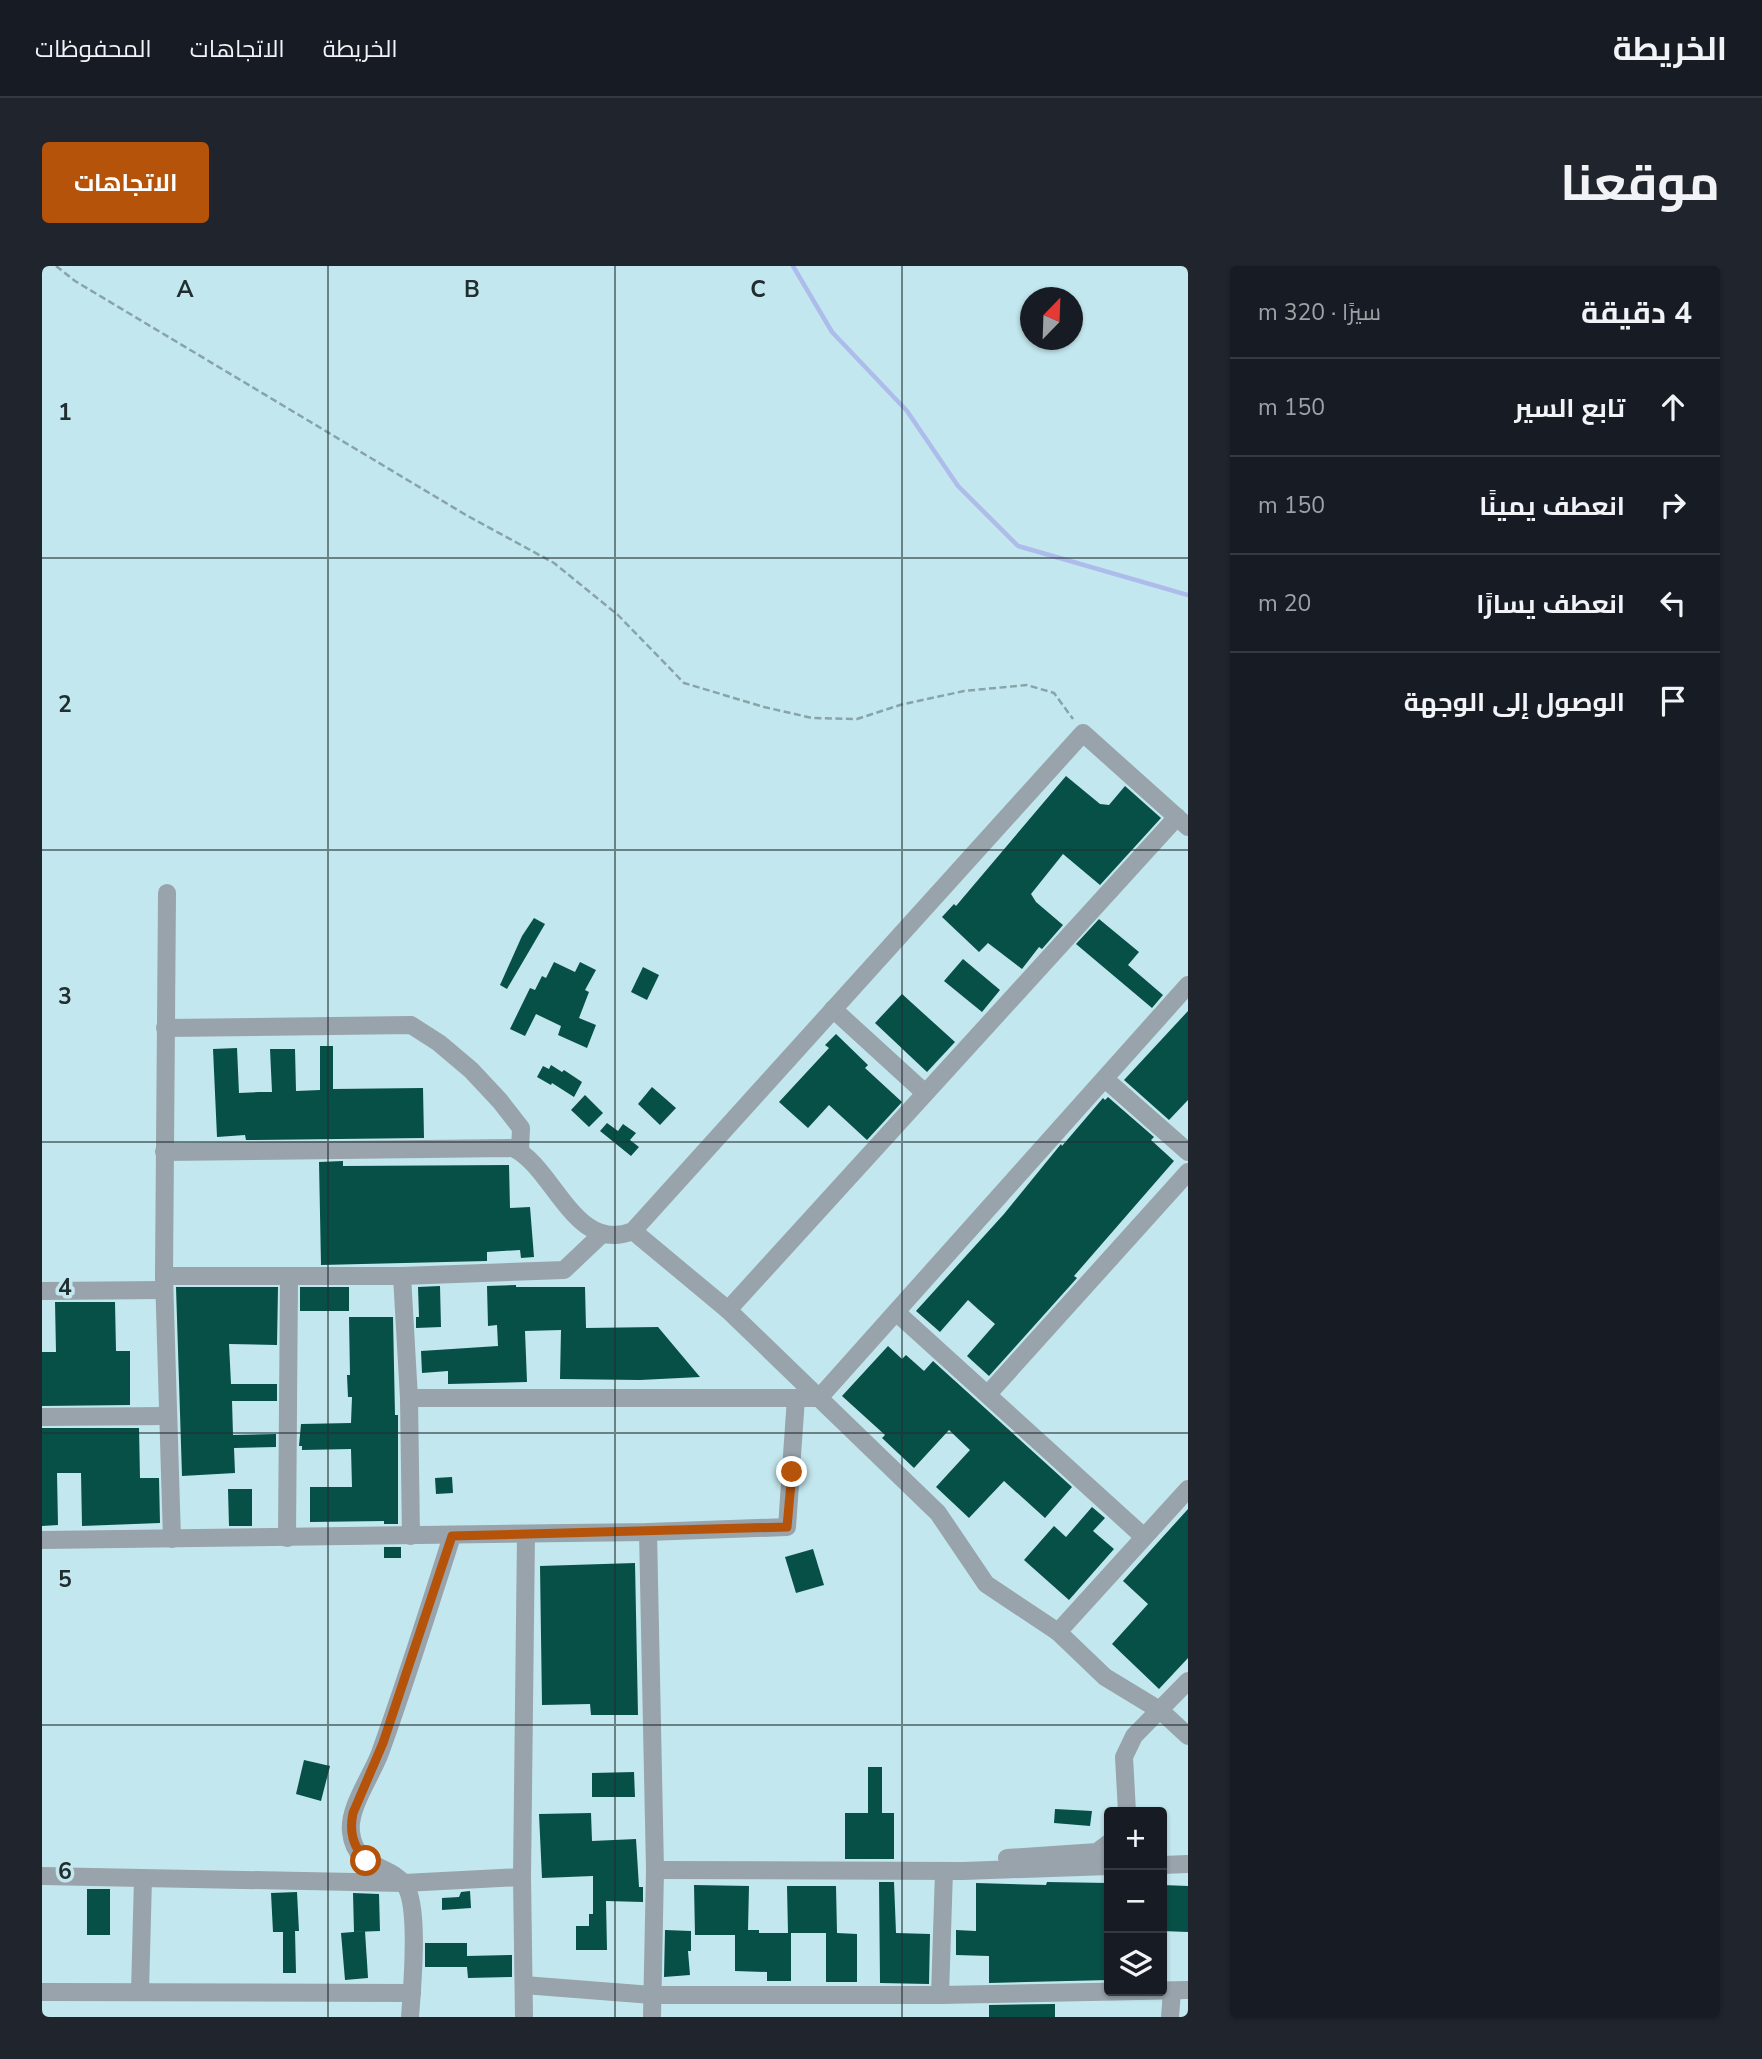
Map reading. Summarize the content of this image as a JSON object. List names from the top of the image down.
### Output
{
  "north": "top right",
  "page": {
    "header": "الخريطة",
    "nav": ["الخريطة", "الاتجاهات", "المحفوظات"],
    "title": "موقعنا",
    "buttons": "الاتجاهات",
    "heading": ["4 دقيقة", "سيرًا · 320 m"],
    "list": [
      ["تابع السير", "150 m"],
      ["انعطف يمينًا", "150 m"],
      ["انعطف يسارًا", "20 m"],
      "الوصول إلى الوجهة"
    ],
    "map_buttons": ["+", "−"]
  },
  "grid": {
    "columns": ["A", "B", "C"],
    "rows": [
      "1",
      "2",
      "3",
      "4",
      "5",
      "6"
    ]
  }
}
